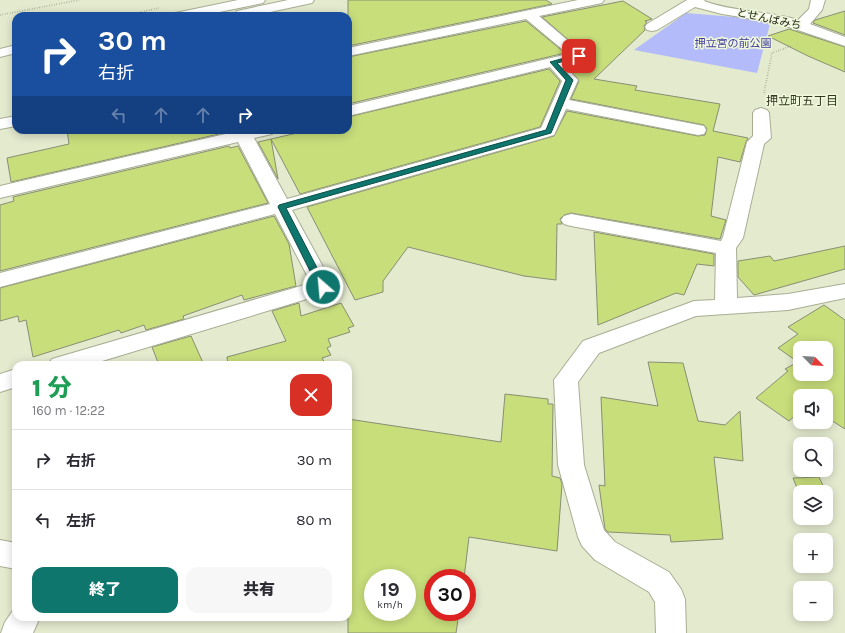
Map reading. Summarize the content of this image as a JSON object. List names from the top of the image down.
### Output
{
  "streets": {
    "street": ["とせんばみち"]
  },
  "districts": ["押立町五丁目"],
  "parks": ["押立宮の前公園"],
  "north": "bottom right",
  "page": {
    "turn": ["30 m", "右折"],
    "map_buttons": ["+", "−"],
    "heading": ["1 分", "160 m · 12:22"],
    "list": [
      {
        "name": "右折",
        "value": "30 m"
      },
      {
        "name": "左折",
        "value": "80 m"
      }
    ],
    "buttons": ["終了", "共有"],
    "speed": "19 km/h",
    "limit": "30"
  }
}
